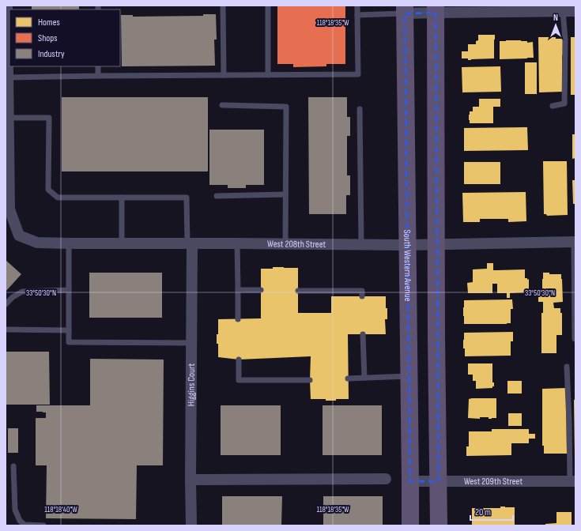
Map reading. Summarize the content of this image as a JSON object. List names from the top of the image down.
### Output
{
  "streets": {
    "main road": ["South Western Avenue"],
    "street": ["West 208th Street", "Higgins Court", "West 209th Street"]
  },
  "crossings": [
    ["West 208th Street", "South Western Avenue"],
    ["West 208th Street", "Higgins Court"],
    ["South Western Avenue", "West 209th Street"]
  ],
  "legend": ["Homes", "Shops", "Industry"],
  "scale_bar": "20 m",
  "north": "top",
  "coordinates": ["118°18'35\"W", "33°50'30\"N", "118°18'40\"W"]
}
